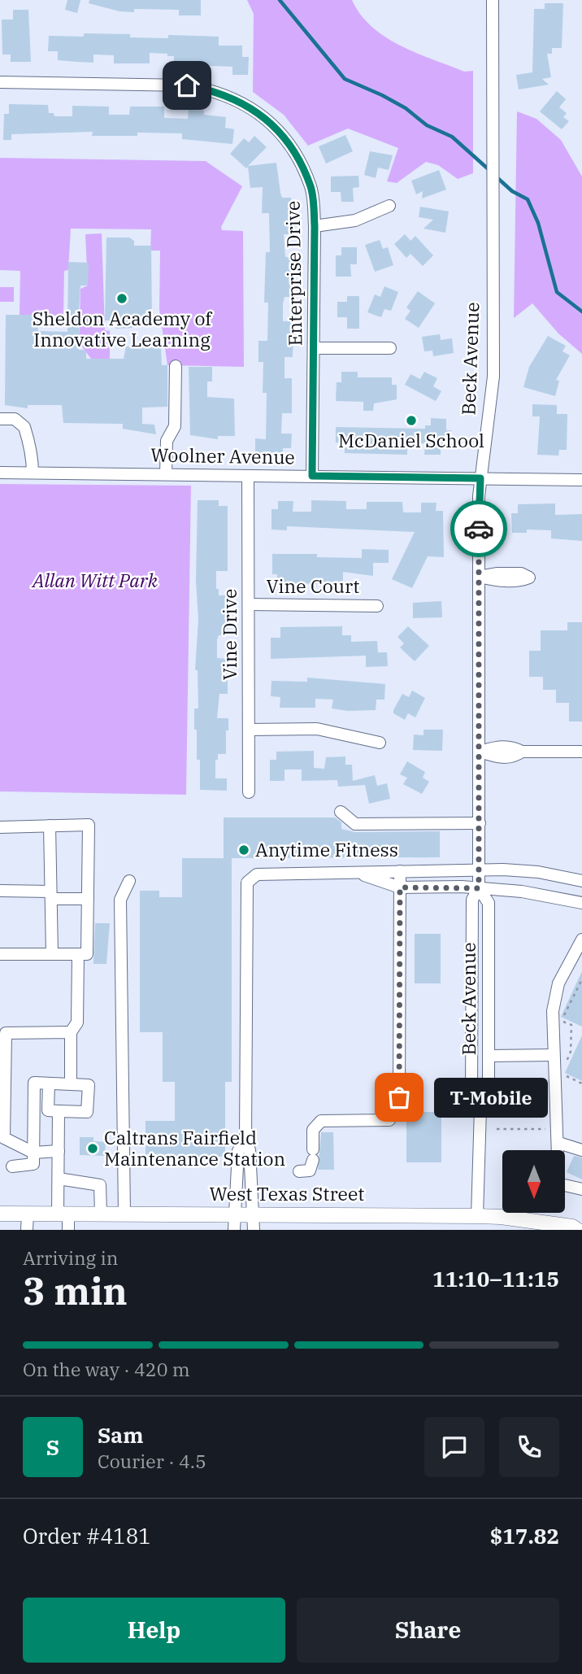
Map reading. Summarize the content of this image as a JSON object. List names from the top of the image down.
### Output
{
  "streets": {
    "main road": ["West Texas Street"],
    "street": [
      "Enterprise Drive",
      "Beck Avenue",
      "Woolner Avenue",
      "Vine Court",
      "Vine Drive"
    ]
  },
  "crossings": [
    ["Enterprise Drive", "Woolner Avenue"],
    ["Beck Avenue", "Woolner Avenue"],
    ["Beck Avenue", "West Texas Street"],
    ["Woolner Avenue", "Vine Drive"],
    ["Vine Court", "Vine Drive"]
  ],
  "parks": ["Allan Witt Park"],
  "places": [
    "Sheldon Academy of Innovative Learning",
    "McDaniel School",
    "Anytime Fitness",
    "T-Mobile",
    "Caltrans Fairfield Maintenance Station"
  ],
  "north": "bottom",
  "page": {
    "bubble": "T-Mobile",
    "heading": ["3 min", "Arriving in", "11:10–11:15"],
    "panel": [
      "Sam",
      "Courier · 4.5",
      "Order #4181",
      "$17.82"
    ],
    "bar": "On the way · 420 m",
    "round": "S",
    "buttons": ["Help", "Share"]
  }
}
